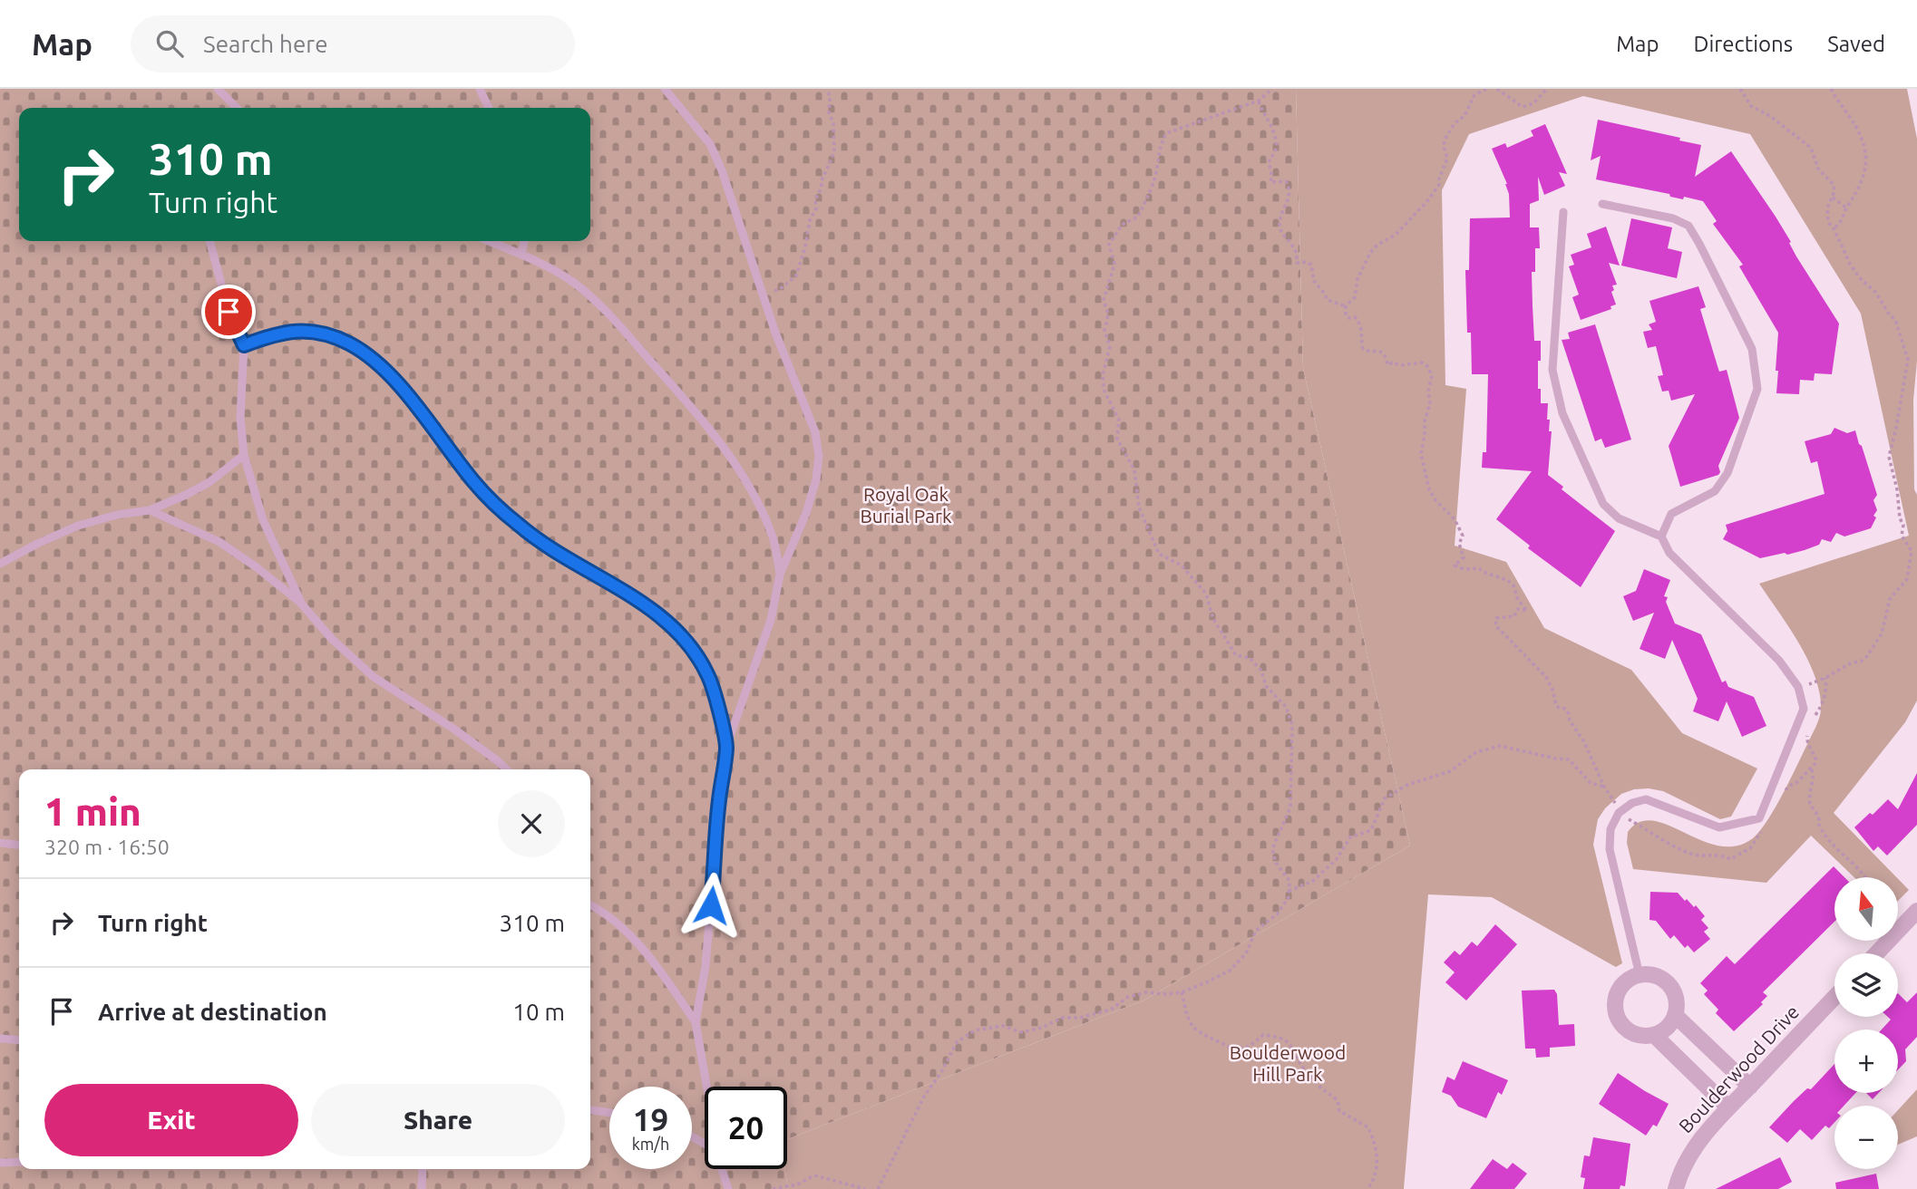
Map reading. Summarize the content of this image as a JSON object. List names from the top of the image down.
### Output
{
  "streets": {
    "street": ["Boulderwood Drive"]
  },
  "parks": ["Royal Oak Burial Park", "Boulderwood Hill Park"],
  "north": "top",
  "page": {
    "header": "Map",
    "search": "Search here",
    "nav": ["Map", "Directions", "Saved"],
    "turn": ["310 m", "Turn right"],
    "heading": ["1 min", "320 m · 16:50"],
    "map_buttons": ["+", "−"],
    "list": [
      {
        "name": "Turn right",
        "value": "310 m"
      },
      {
        "name": "Arrive at destination",
        "value": "10 m"
      }
    ],
    "buttons": ["Exit", "Share"],
    "speed": "19 km/h",
    "limit": "20"
  }
}
